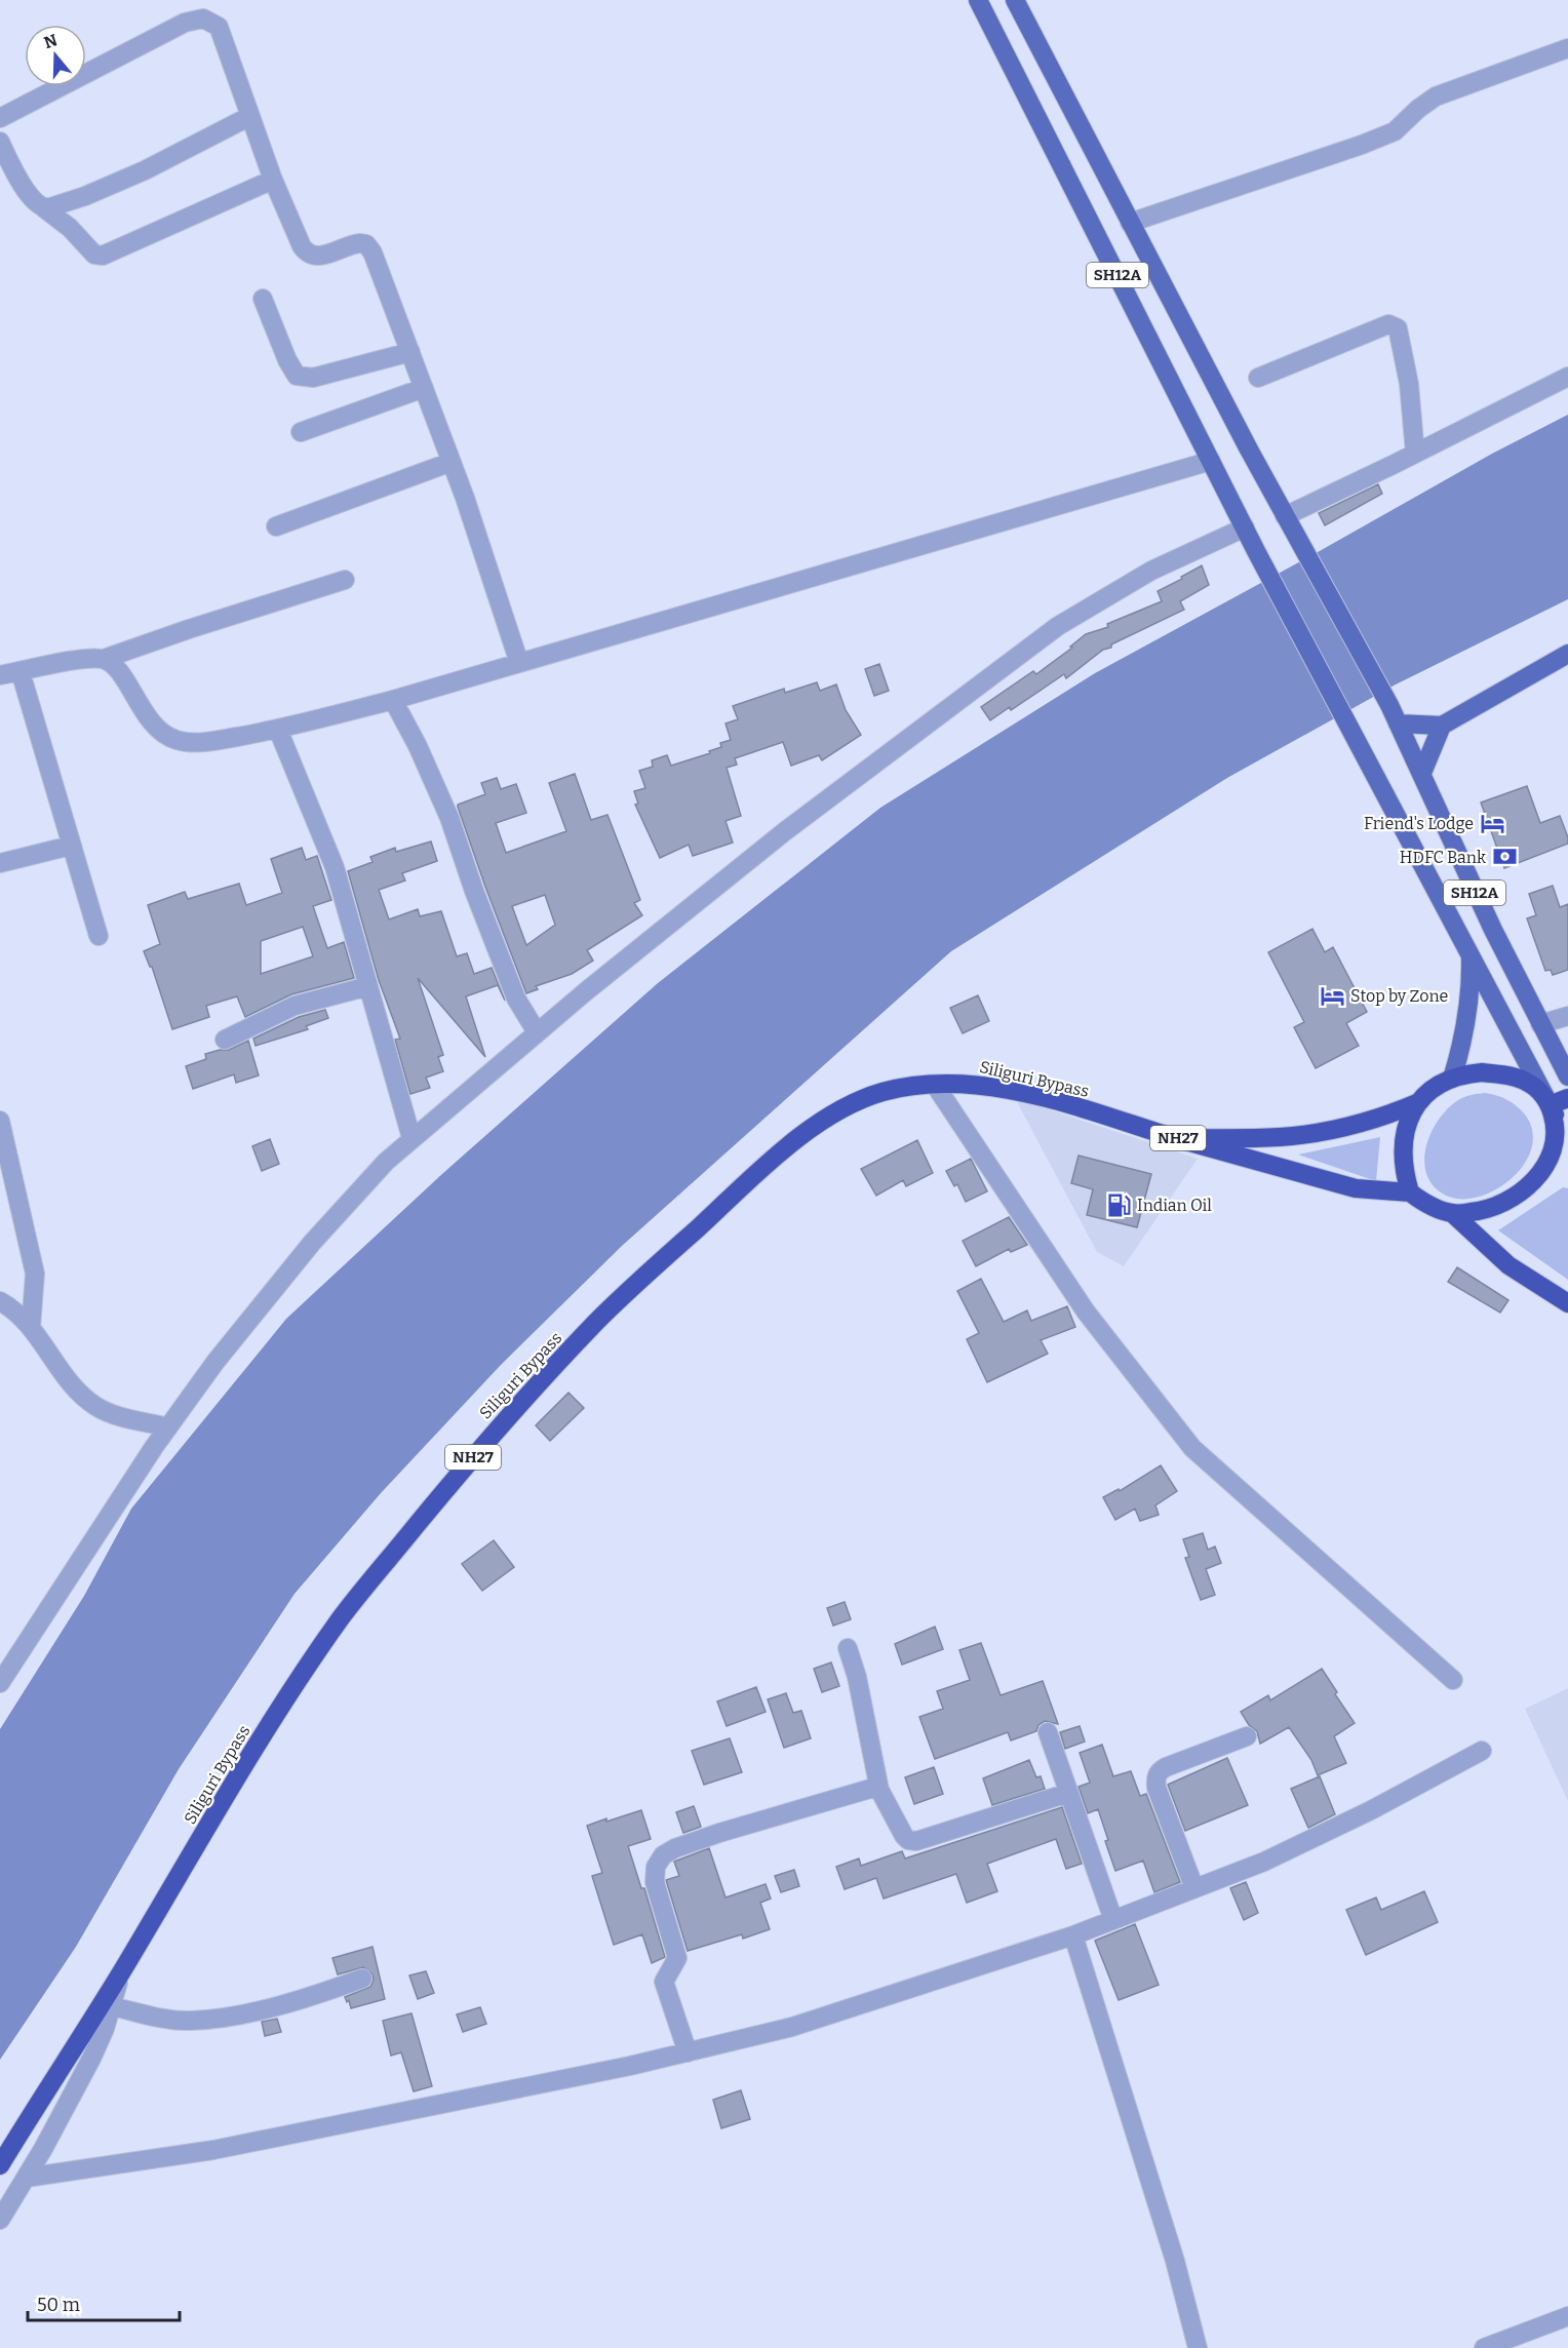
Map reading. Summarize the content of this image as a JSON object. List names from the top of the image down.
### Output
{
  "streets": {
    "highway": ["Siliguri Bypass", "NH27"],
    "main road": ["SH12A"]
  },
  "crossings": [
    ["SH12A", "NH27"],
    ["Siliguri Bypass", "NH27"]
  ],
  "places": {
    "hotel": ["Friend's Lodge", "Stop by Zone"],
    "bank": ["HDFC Bank"],
    "fuel station": ["Indian Oil"]
  },
  "scale_bar": "50 m",
  "north": "top"
}
